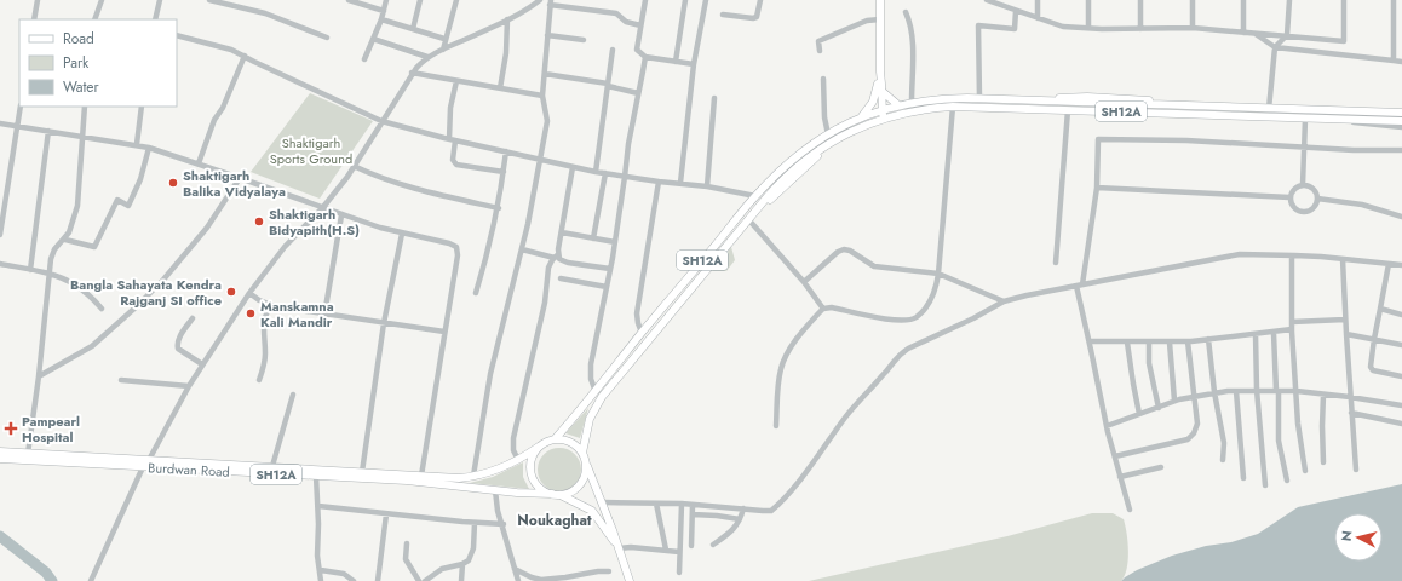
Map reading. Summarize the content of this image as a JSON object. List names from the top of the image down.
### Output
{
  "streets": {
    "main road": ["SH12A", "Burdwan Road"]
  },
  "crossings": [
    ["SH12A", "Burdwan Road"]
  ],
  "districts": ["Noukaghat"],
  "parks": ["Shaktigarh Sports Ground"],
  "places": {
    "other": [
      "Shaktigarh Balika Vidyalaya",
      "Shaktigarh Bidyapith(H.S)",
      "Bangla Sahayata Kendra Rajganj SI office",
      "Manskamna Kali Mandir"
    ],
    "health": ["Pampearl Hospital"]
  },
  "legend": ["Road", "Park", "Water"],
  "north": "left"
}
